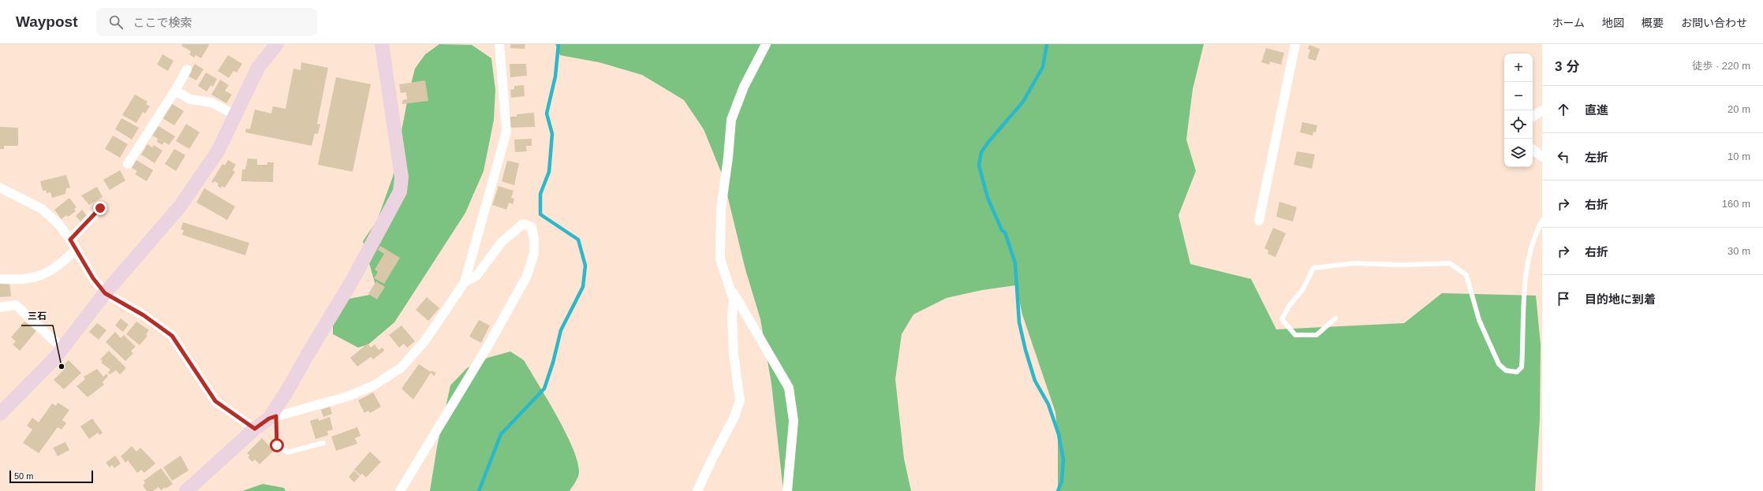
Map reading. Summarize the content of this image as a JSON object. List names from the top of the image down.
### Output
{
  "places": ["三石"],
  "scale_bar": "50 m",
  "page": {
    "header": "Waypost",
    "search": "ここで検索",
    "nav": [
      "ホーム",
      "地図",
      "概要",
      "お問い合わせ"
    ],
    "heading": ["3 分", "徒歩 · 220 m"],
    "map_buttons": ["+", "−"],
    "list": [
      ["直進", "20 m"],
      ["左折", "10 m"],
      ["右折", "160 m"],
      ["右折", "30 m"],
      "目的地に到着"
    ],
    "scale": "50 m"
  }
}
